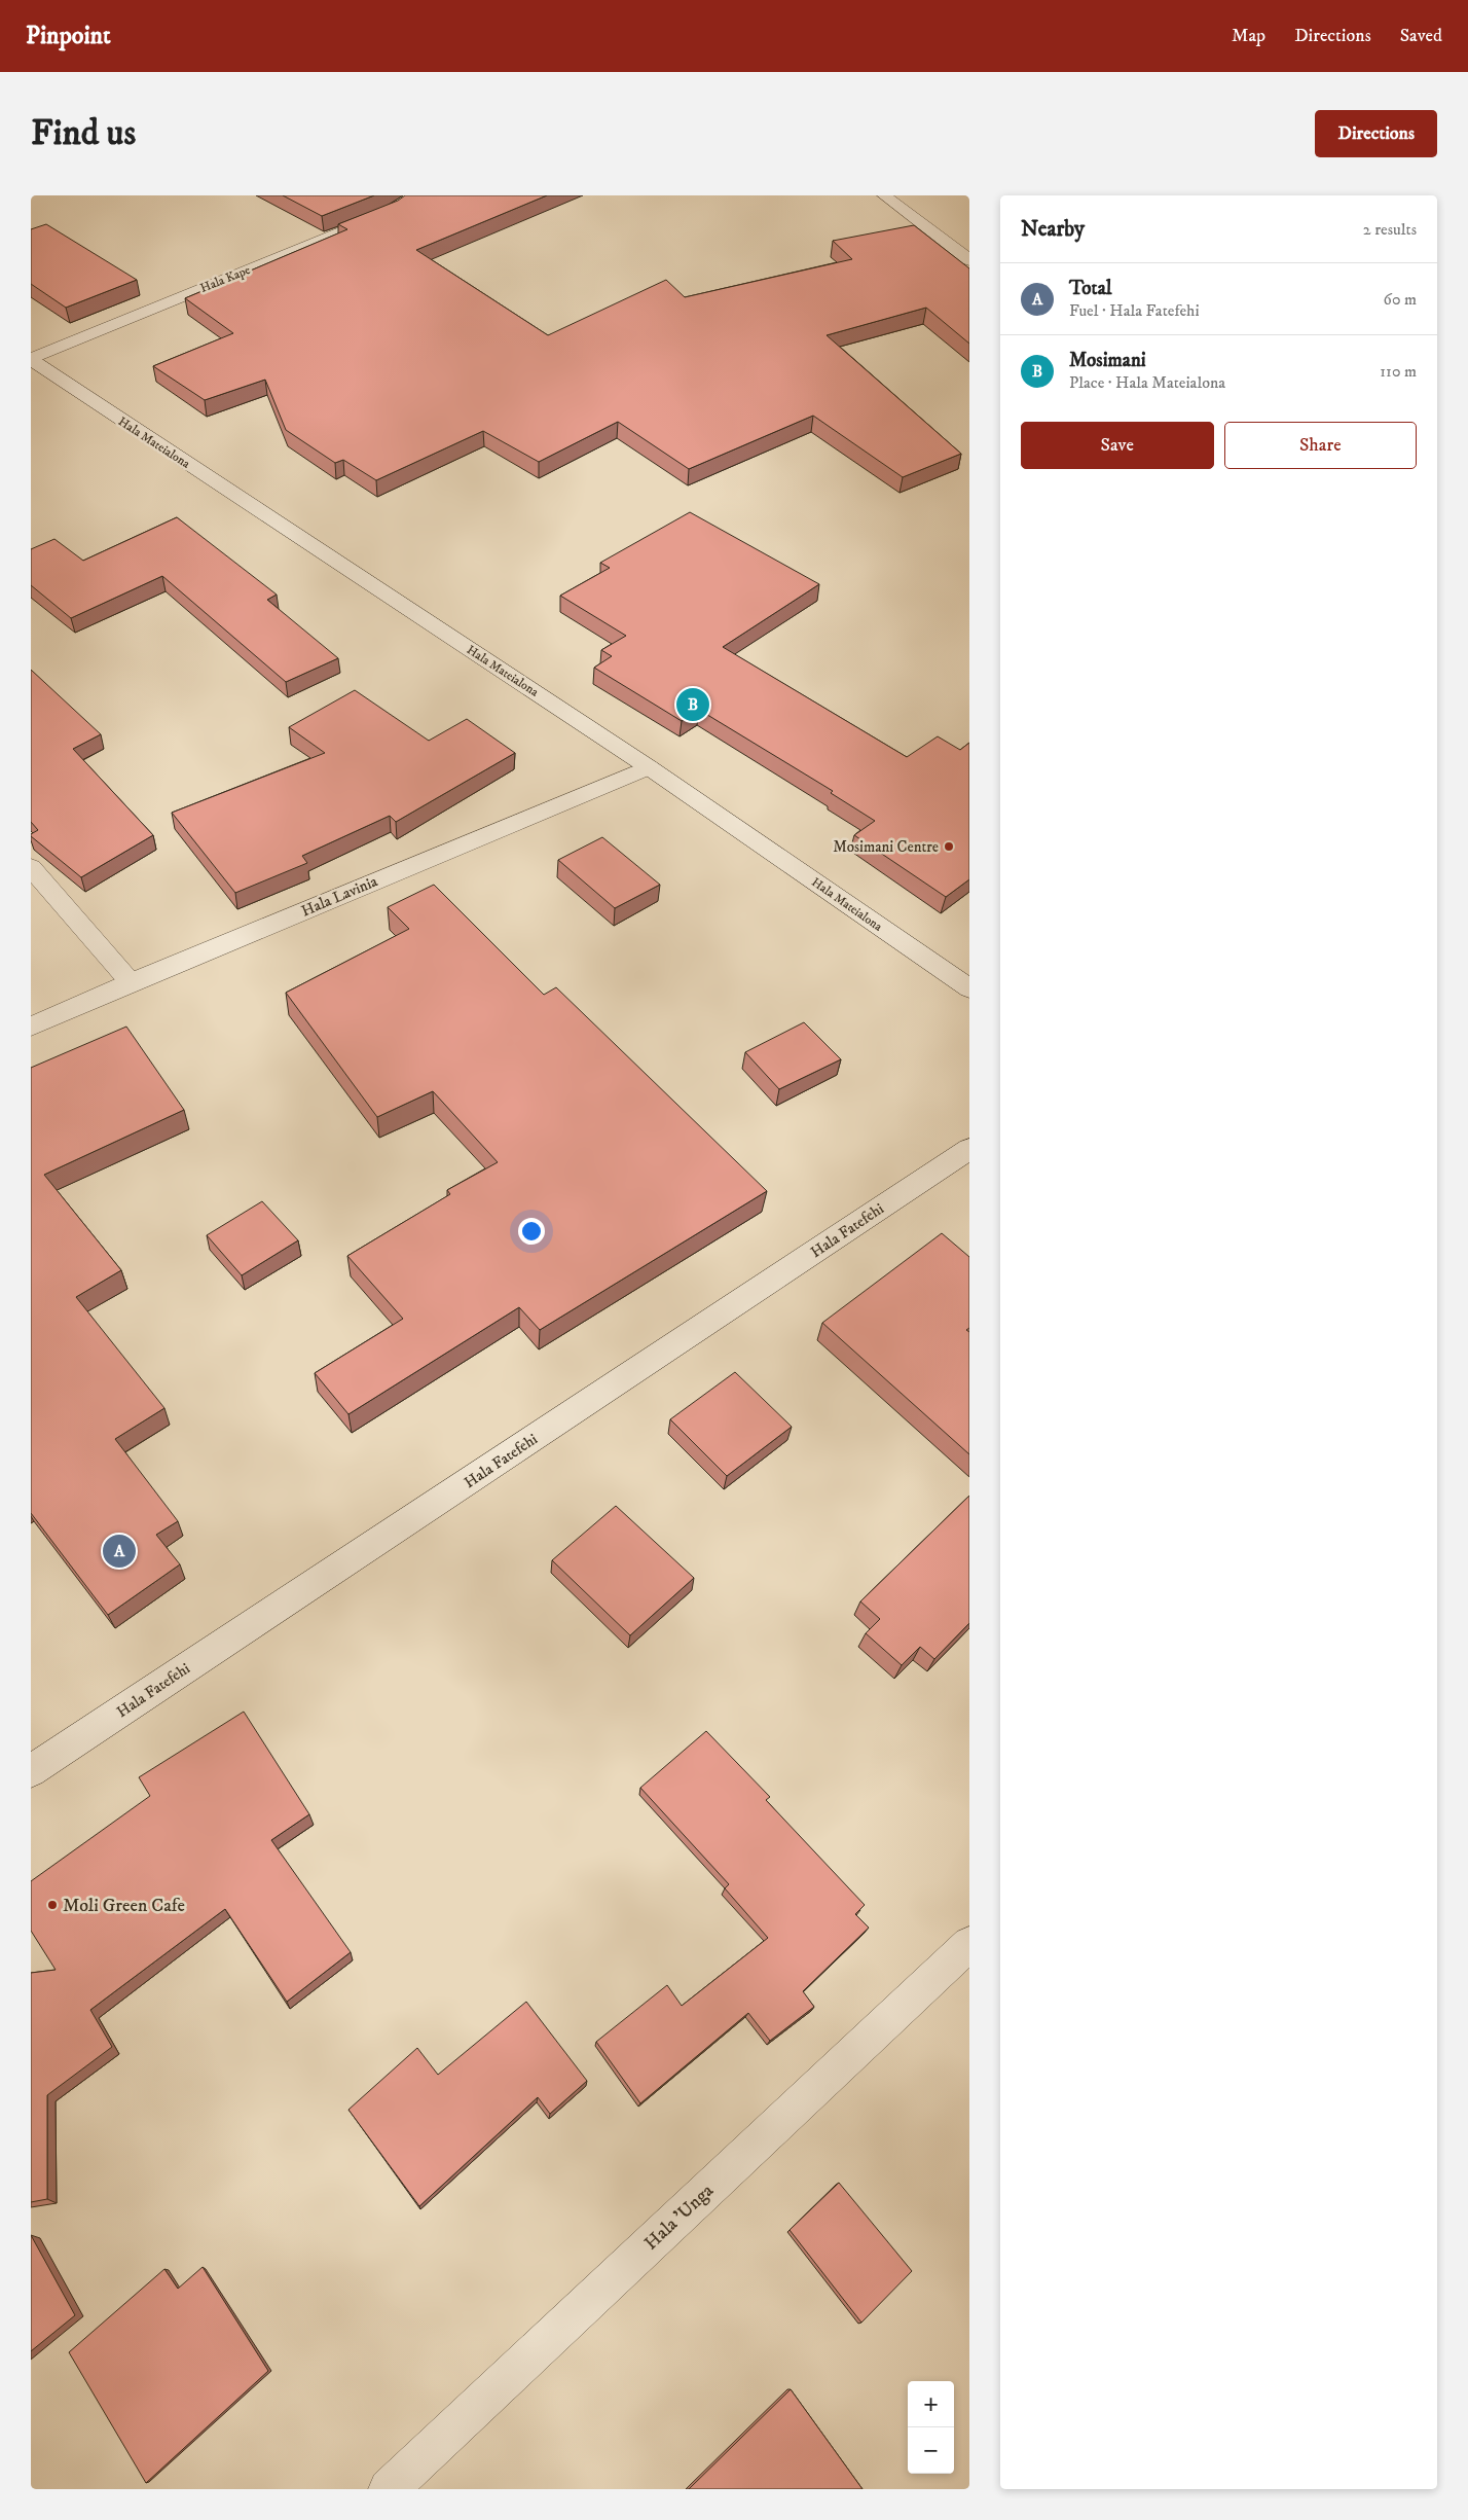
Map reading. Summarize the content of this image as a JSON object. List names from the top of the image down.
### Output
{
  "streets": {
    "main road": [
      "Hala Kape",
      "Hala Mateialona",
      "Hala Lavinia",
      "Hala Fatefehi",
      "Hala 'Unga"
    ]
  },
  "crossings": [
    ["Hala Kape", "Hala Mateialona"],
    ["Hala Mateialona", "Hala Lavinia"]
  ],
  "places": ["Mosimani Centre", "Moli Green Cafe"],
  "page": {
    "header": "Pinpoint",
    "nav": ["Map", "Directions", "Saved"],
    "buttons": [
      "Directions",
      ["Save", "Share"]
    ],
    "title": "Find us",
    "heading": ["Nearby", "2 results"],
    "list": [
      {
        "mark": "A",
        "name": "Total",
        "note": "Fuel · Hala Fatefehi",
        "value": "60 m"
      },
      {
        "mark": "B",
        "name": "Mosimani",
        "note": "Place · Hala Mateialona",
        "value": "110 m"
      }
    ],
    "pins": ["B", "A"],
    "map_buttons": ["+", "−"]
  }
}
